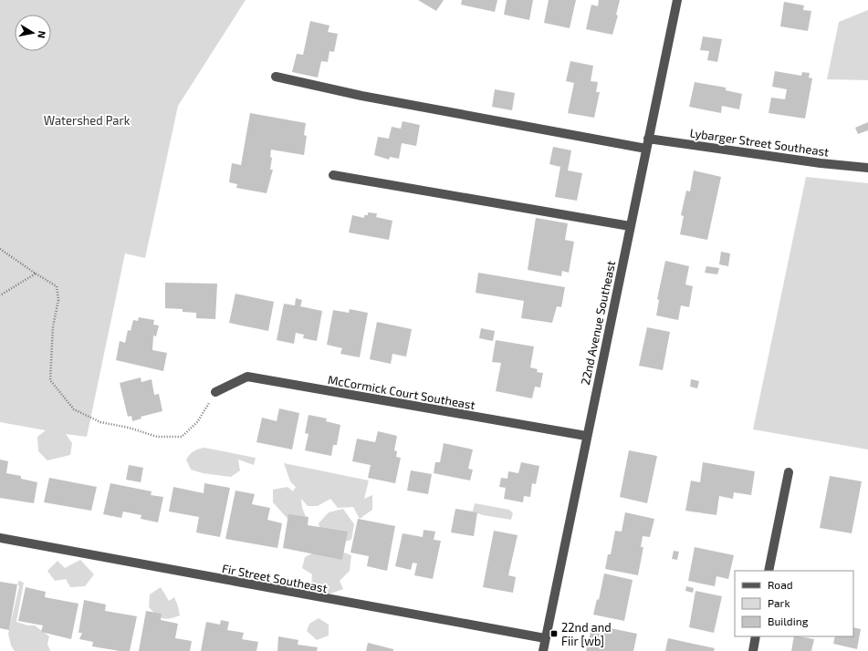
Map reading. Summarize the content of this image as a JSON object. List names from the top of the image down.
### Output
{
  "streets": {
    "street": [
      "Lybarger Street Southeast",
      "22nd Avenue Southeast",
      "McCormick Court Southeast",
      "Fir Street Southeast"
    ]
  },
  "crossings": [
    ["Lybarger Street Southeast", "22nd Avenue Southeast"],
    ["22nd Avenue Southeast", "McCormick Court Southeast"],
    ["22nd Avenue Southeast", "Fir Street Southeast"]
  ],
  "parks": ["Watershed Park"],
  "places": {
    "transit": ["22nd and Fiir [wb]"]
  },
  "legend": ["Road", "Park", "Building"],
  "north": "right"
}
